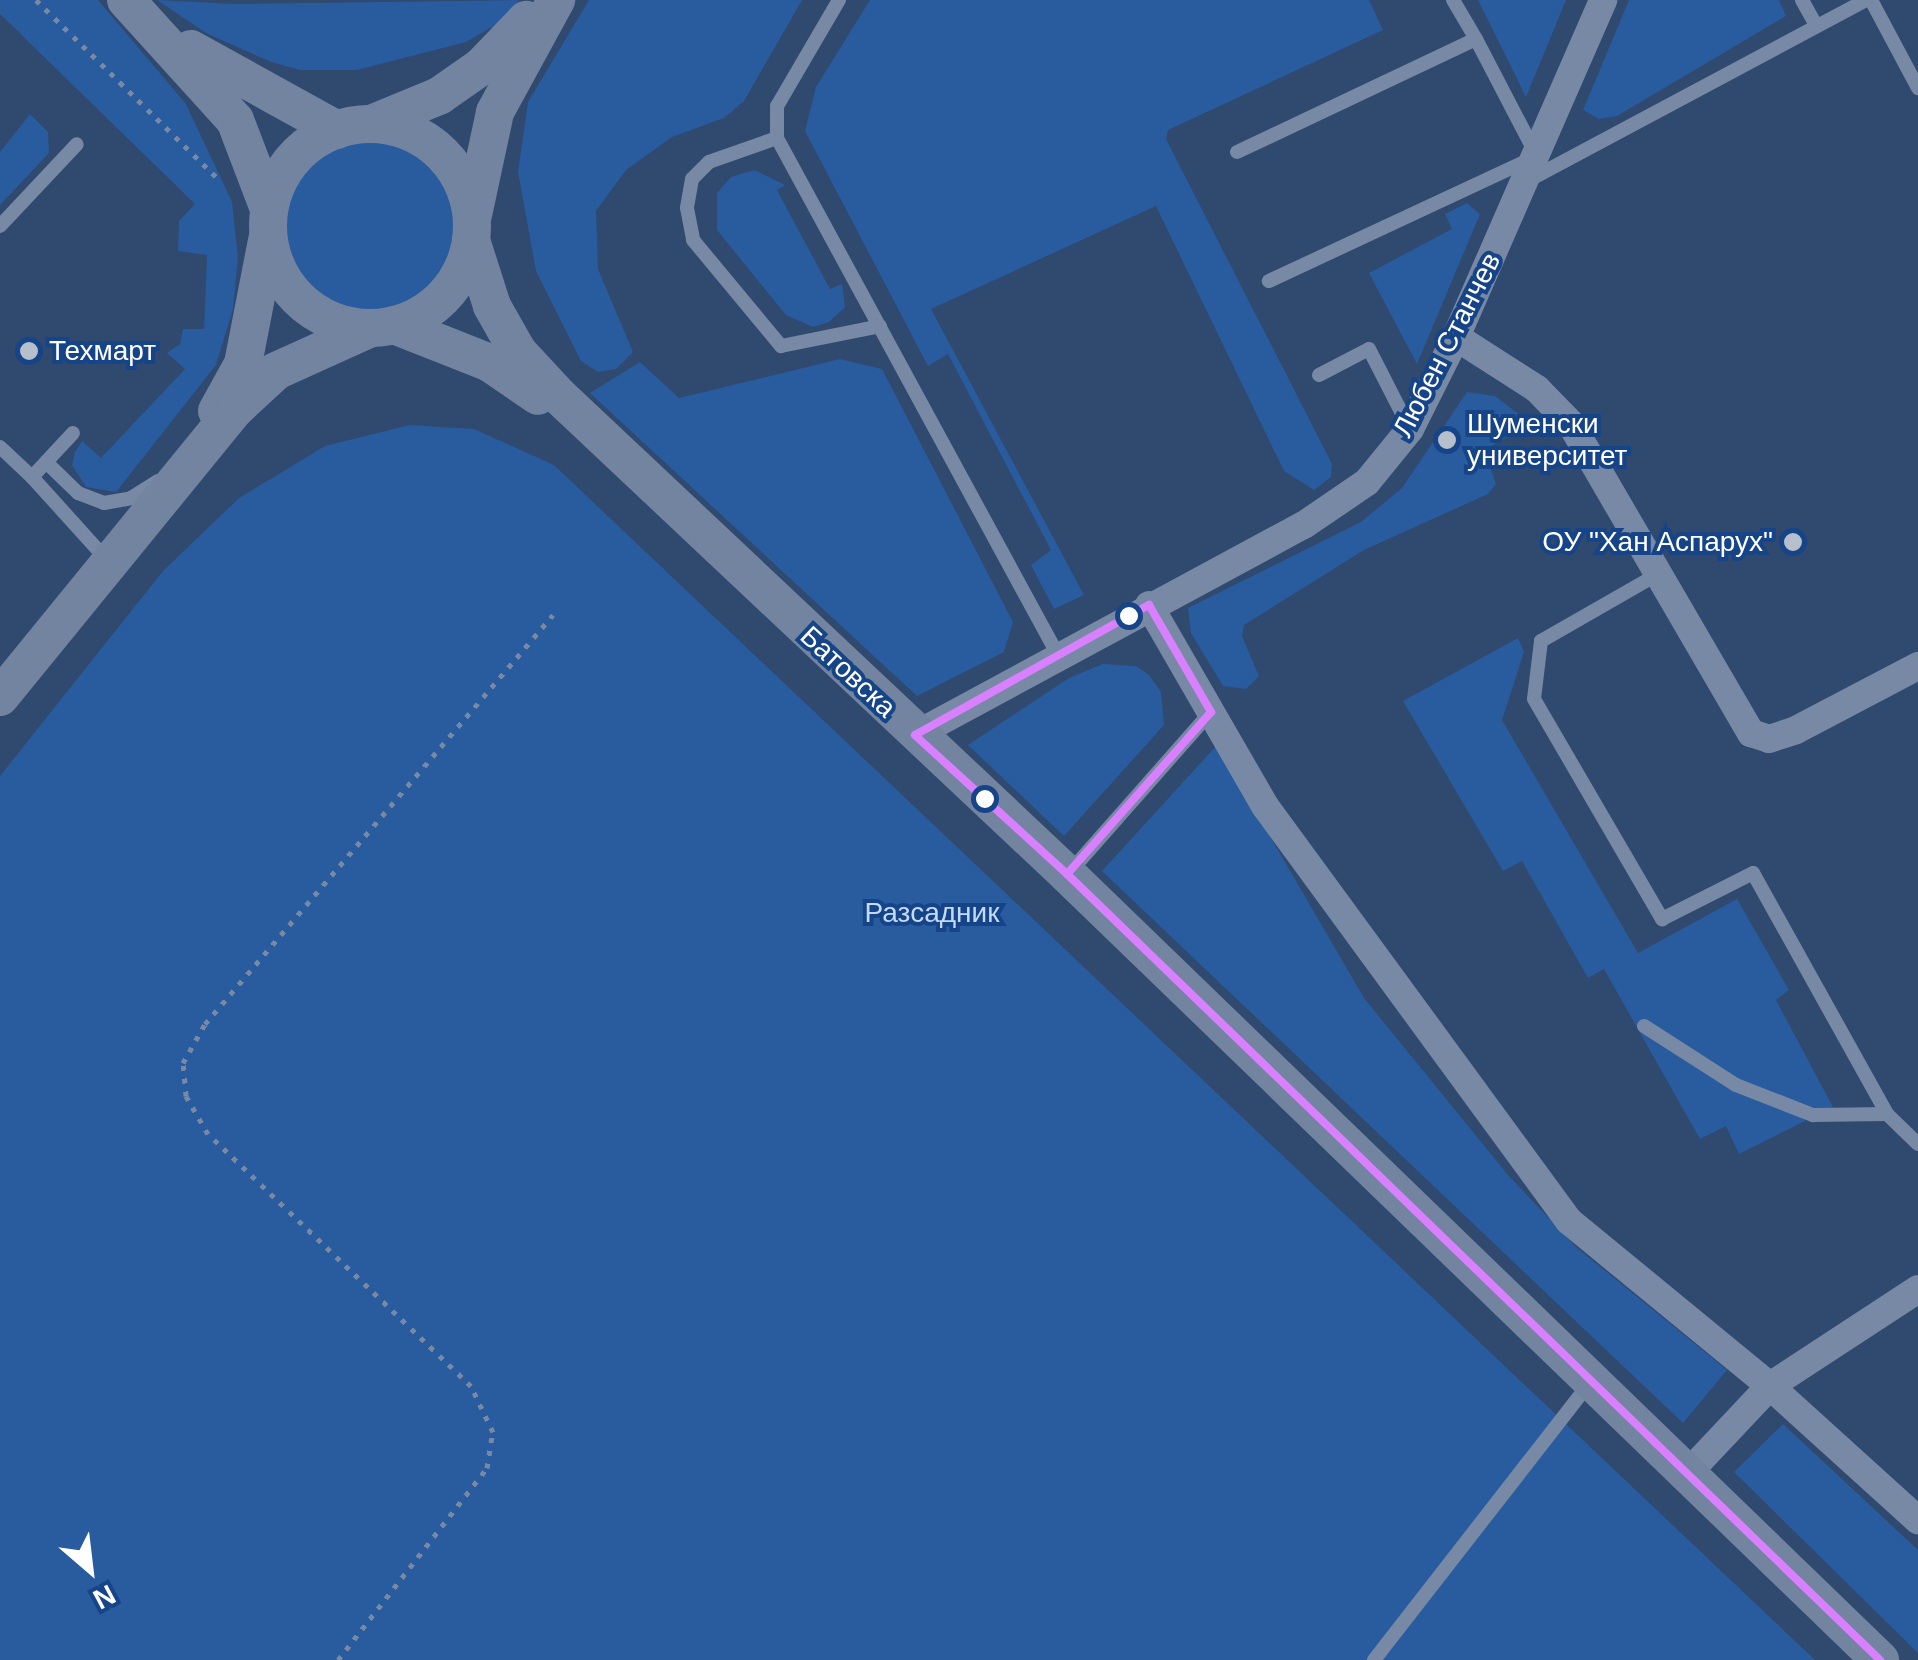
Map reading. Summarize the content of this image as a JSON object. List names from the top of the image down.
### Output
{
  "streets": {
    "street": ["Любен Станчев", "Батовска"]
  },
  "crossings": [
    ["Любен Станчев", "Батовска"]
  ],
  "parks": ["Разсадник"],
  "places": ["Техмарт", "Шуменски университет", "ОУ \"Хан Аспарух\""],
  "north": "bottom right"
}
